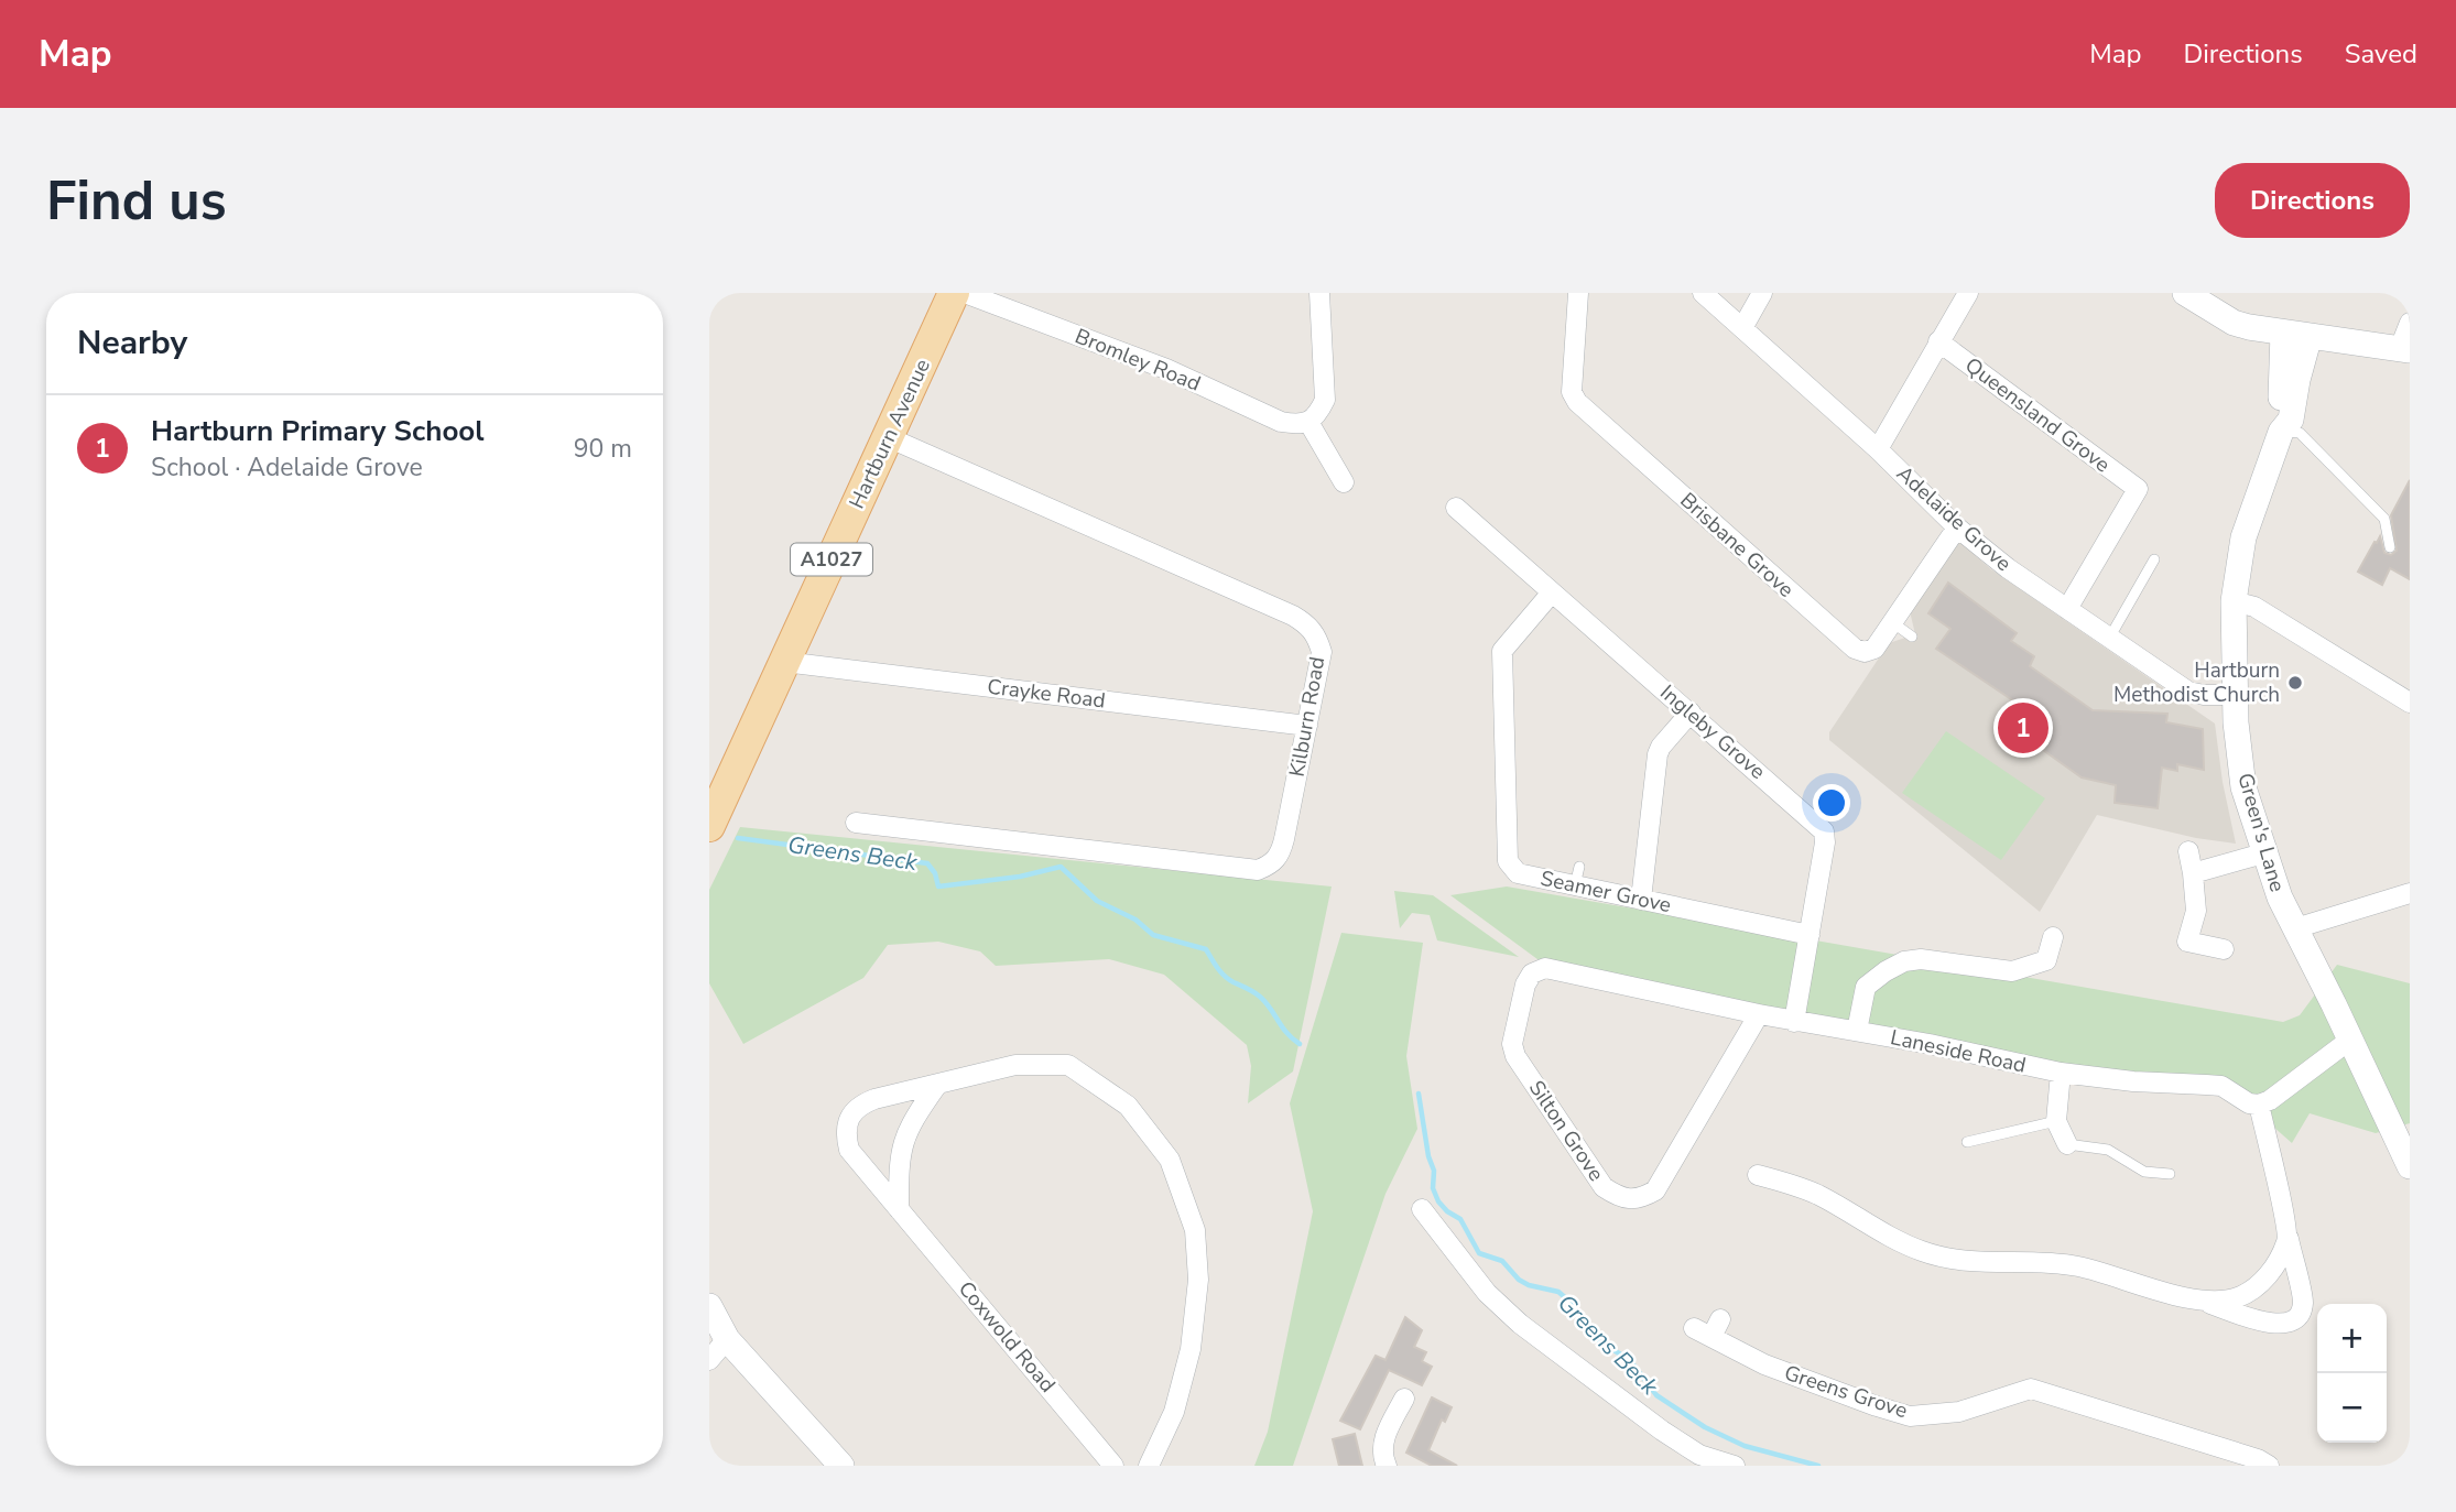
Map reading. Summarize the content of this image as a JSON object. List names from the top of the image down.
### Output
{
  "streets": {
    "main road": ["Hartburn Avenue", "A1027"],
    "street": [
      "Bromley Road",
      "Queensland Grove",
      "Adelaide Grove",
      "Brisbane Grove",
      "Crayke Road",
      "Kilburn Road",
      "Ingleby Grove",
      "Green's Lane",
      "Seamer Grove",
      "Laneside Road",
      "Silton Grove",
      "Coxwold Road",
      "Greens Grove"
    ]
  },
  "crossings": [
    ["Bromley Road", "Hartburn Avenue"],
    ["Queensland Grove", "Adelaide Grove"],
    ["Hartburn Avenue", "Crayke Road"],
    ["Hartburn Avenue", "Kilburn Road"],
    ["Adelaide Grove", "Brisbane Grove"],
    ["Adelaide Grove", "Green's Lane"],
    ["Crayke Road", "Kilburn Road"],
    ["Ingleby Grove", "Seamer Grove"],
    ["Ingleby Grove", "Laneside Road"],
    ["Laneside Road", "Silton Grove"]
  ],
  "water": ["Greens Beck"],
  "places": ["Hartburn Methodist Church"],
  "page": {
    "header": "Map",
    "nav": ["Map", "Directions", "Saved"],
    "buttons": "Directions",
    "title": "Find us",
    "heading": "Nearby",
    "list": [
      {
        "mark": "1",
        "name": "Hartburn Primary School",
        "note": "School · Adelaide Grove",
        "value": "90 m"
      }
    ],
    "pins": "1",
    "map_buttons": ["+", "−"]
  }
}
